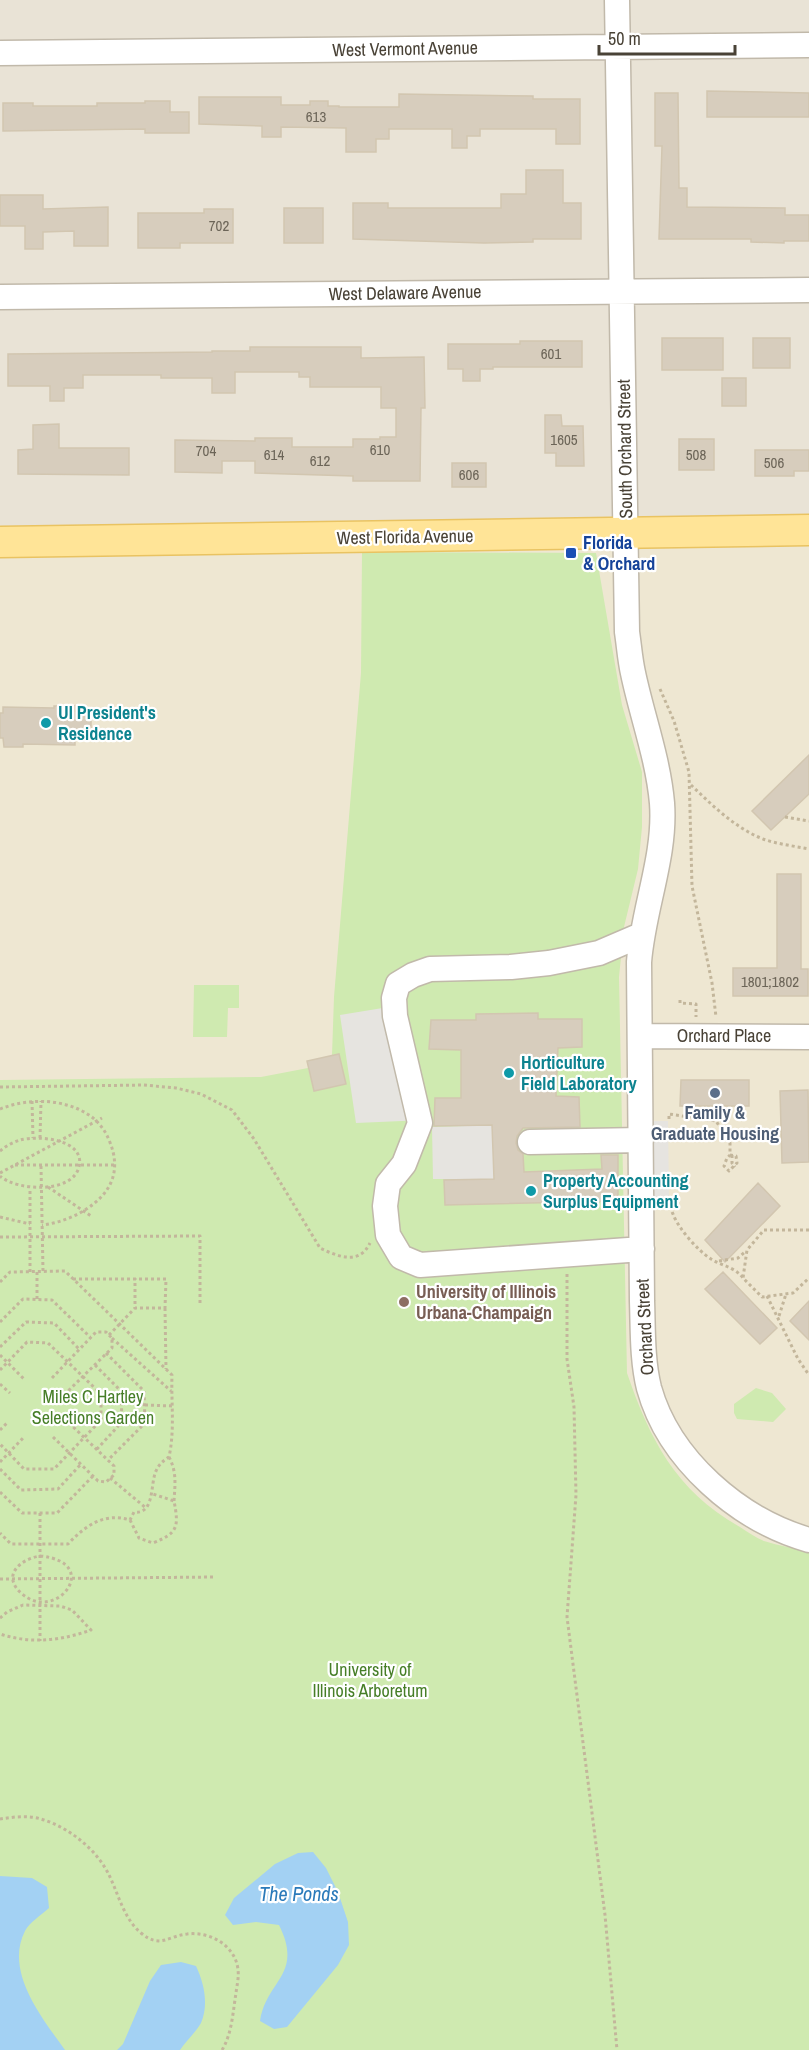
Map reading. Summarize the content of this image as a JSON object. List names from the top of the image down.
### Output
{
  "streets": {
    "main road": ["West Florida Avenue"],
    "street": [
      "West Vermont Avenue",
      "West Delaware Avenue",
      "South Orchard Street",
      "Orchard Place",
      "Orchard Street"
    ]
  },
  "crossings": [
    ["West Vermont Avenue", "South Orchard Street"],
    ["West Delaware Avenue", "South Orchard Street"],
    ["South Orchard Street", "West Florida Avenue"],
    ["South Orchard Street", "Orchard Place"],
    ["South Orchard Street", "Orchard Street"],
    ["Orchard Place", "Orchard Street"]
  ],
  "water": ["The Ponds"],
  "parks": ["Miles C Hartley Selections Garden", "University of Illinois Arboretum"],
  "places": {
    "transit": ["Florida & Orchard"],
    "other": [
      "UI President's Residence",
      "Horticulture Field Laboratory",
      "Family & Graduate Housing",
      "Property Accounting Surplus Equipment",
      "University of Illinois Urbana-Champaign"
    ]
  },
  "house_numbers": [
    "613",
    "702",
    "601",
    "1605",
    "610",
    "704",
    "614",
    "508",
    "612",
    "506",
    "606",
    "1801;1802"
  ],
  "scale_bar": "50 m"
}
